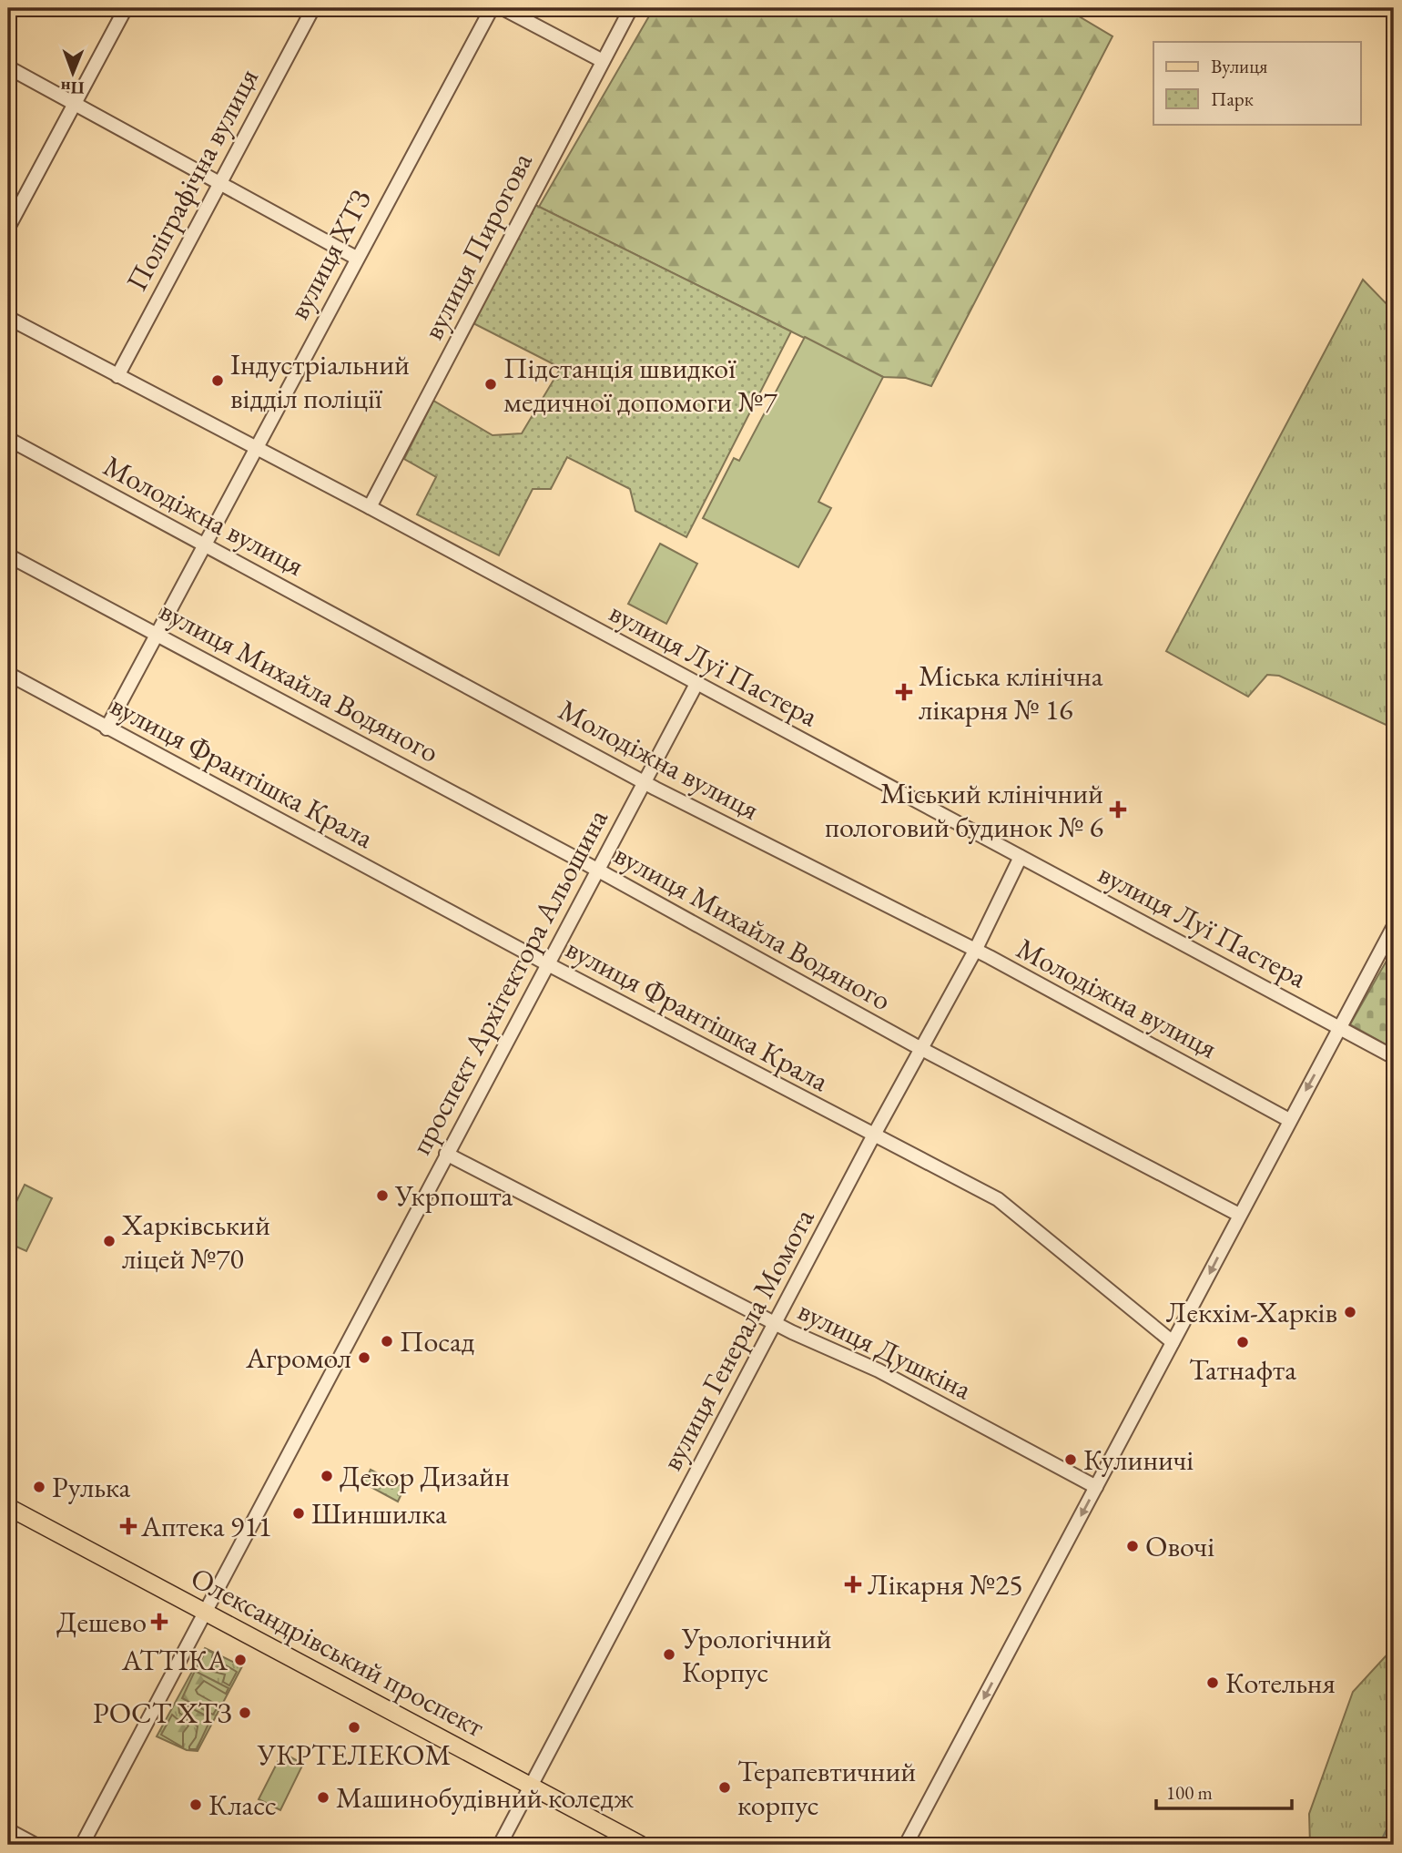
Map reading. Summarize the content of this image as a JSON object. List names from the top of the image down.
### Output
{
  "streets": {
    "main road": ["Олександрівський проспект"],
    "street": [
      "Поліграфічна вулиця",
      "вулиця Пирогова",
      "вулиця ХТЗ",
      "Молодіжна вулиця",
      "вулиця Луї Пастера",
      "вулиця Михайла Водяного",
      "вулиця Франтішка Крала",
      "проспект Архітектора Альошина",
      "вулиця Генерала Момота",
      "вулиця Душкіна"
    ]
  },
  "crossings": [
    ["Поліграфічна вулиця", "вулиця Луї Пастера"],
    ["вулиця Пирогова", "вулиця Луї Пастера"],
    ["вулиця ХТЗ", "Молодіжна вулиця"],
    ["вулиця ХТЗ", "вулиця Луї Пастера"],
    ["вулиця ХТЗ", "вулиця Михайла Водяного"],
    ["вулиця ХТЗ", "вулиця Франтішка Крала"],
    ["Молодіжна вулиця", "проспект Архітектора Альошина"],
    ["Молодіжна вулиця", "вулиця Генерала Момота"],
    ["вулиця Луї Пастера", "проспект Архітектора Альошина"],
    ["вулиця Луї Пастера", "вулиця Генерала Момота"],
    ["вулиця Михайла Водяного", "проспект Архітектора Альошина"],
    ["вулиця Михайла Водяного", "вулиця Генерала Момота"],
    ["вулиця Франтішка Крала", "проспект Архітектора Альошина"],
    ["вулиця Франтішка Крала", "вулиця Генерала Момота"],
    ["проспект Архітектора Альошина", "вулиця Душкіна"],
    ["проспект Архітектора Альошина", "Олександрівський проспект"],
    ["вулиця Генерала Момота", "вулиця Душкіна"],
    ["вулиця Генерала Момота", "Олександрівський проспект"]
  ],
  "places": {
    "other": [
      "Індустріальний відділ поліції",
      "Підстанція швидкої медичної допомоги №7",
      "Укрпошта",
      "Харківський ліцей №70",
      "Лекхім-Харків",
      "Посад",
      "Татнафта",
      "Агромол",
      "Кулиничі",
      "Декор Дизайн",
      "Рулька",
      "Шиншилка",
      "Овочі",
      "Урологічний Корпус",
      "АТТІКА",
      "Котельня",
      "РОСТ ХТЗ",
      "УКРТЕЛЕКОМ",
      "Терапевтичний корпус",
      "Машинобудівний коледж",
      "Класс"
    ],
    "health": [
      "Міська клінічна лікарня № 16",
      "Міський клінічний пологовий будинок № 6",
      "Аптека 911",
      "Лікарня №25",
      "Дешево"
    ]
  },
  "legend": ["Вулиця", "Парк"],
  "scale_bar": "100 m",
  "north": "bottom"
}
